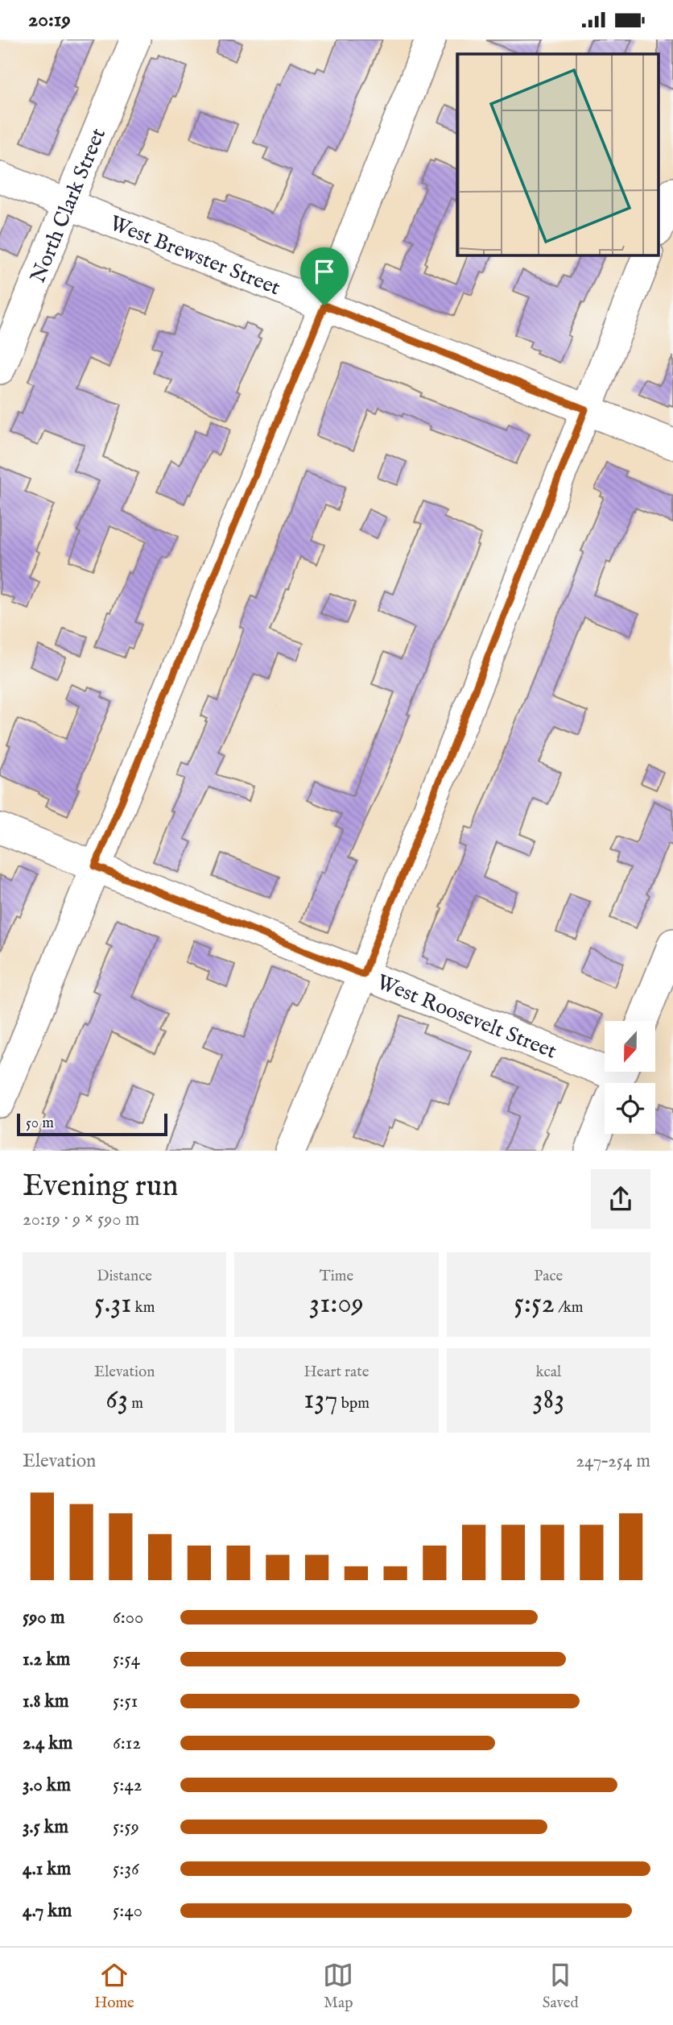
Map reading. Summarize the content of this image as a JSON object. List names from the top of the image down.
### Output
{
  "streets": {
    "street": ["North Clark Street", "West Brewster Street", "West Roosevelt Street"]
  },
  "crossings": [
    ["North Clark Street", "West Brewster Street"]
  ],
  "scale_bar": "50 m",
  "north": "bottom",
  "page": {
    "status": "20:19",
    "scale": "50 m",
    "heading": ["Evening run", "20:19 · 9 × 590 m"],
    "stats": [
      ["Distance", "5.31 km"],
      ["Time", "31:09"],
      ["Pace", "5:52 /km"],
      ["Elevation", "63 m"],
      ["Heart rate", "137 bpm"],
      ["kcal", "383"]
    ],
    "chart": ["Elevation", "247–254 m"],
    "list": [
      {
        "name": "590 m",
        "note": "6:00"
      },
      {
        "name": "1.2 km",
        "note": "5:54"
      },
      {
        "name": "1.8 km",
        "note": "5:51"
      },
      {
        "name": "2.4 km",
        "note": "6:12"
      },
      {
        "name": "3.0 km",
        "note": "5:42"
      },
      {
        "name": "3.5 km",
        "note": "5:59"
      },
      {
        "name": "4.1 km",
        "note": "5:36"
      },
      {
        "name": "4.7 km",
        "note": "5:40"
      }
    ],
    "tabs": ["Home", "Map", "Saved"]
  }
}
